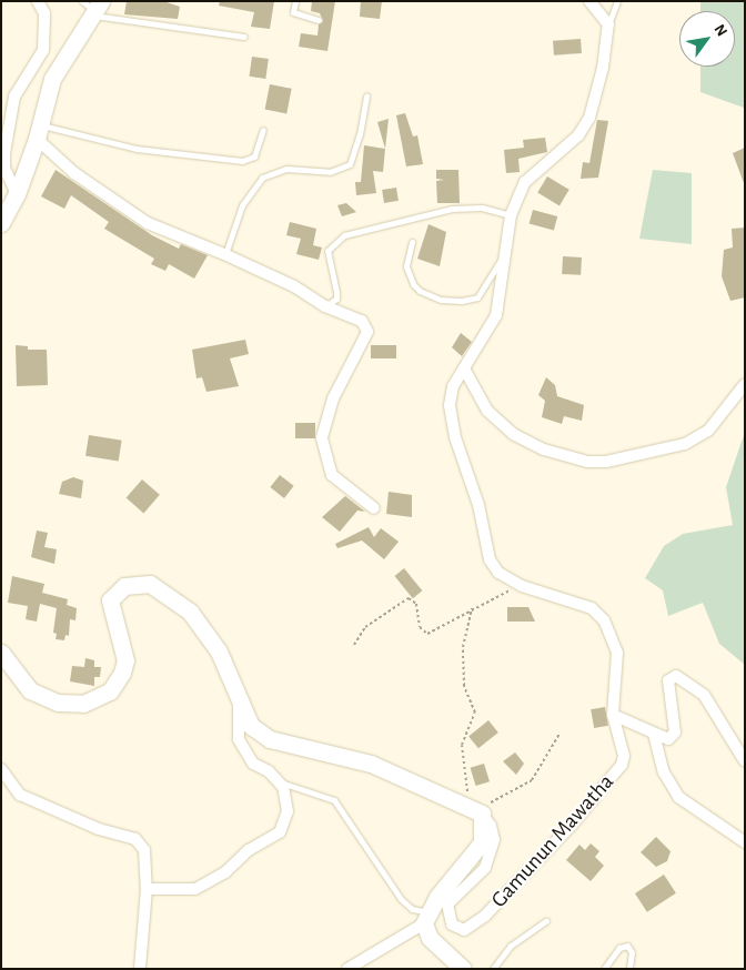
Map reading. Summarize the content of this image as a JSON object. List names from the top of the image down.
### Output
{
  "streets": {
    "street": ["Gamunun Mawatha"]
  },
  "north": "top right"
}
